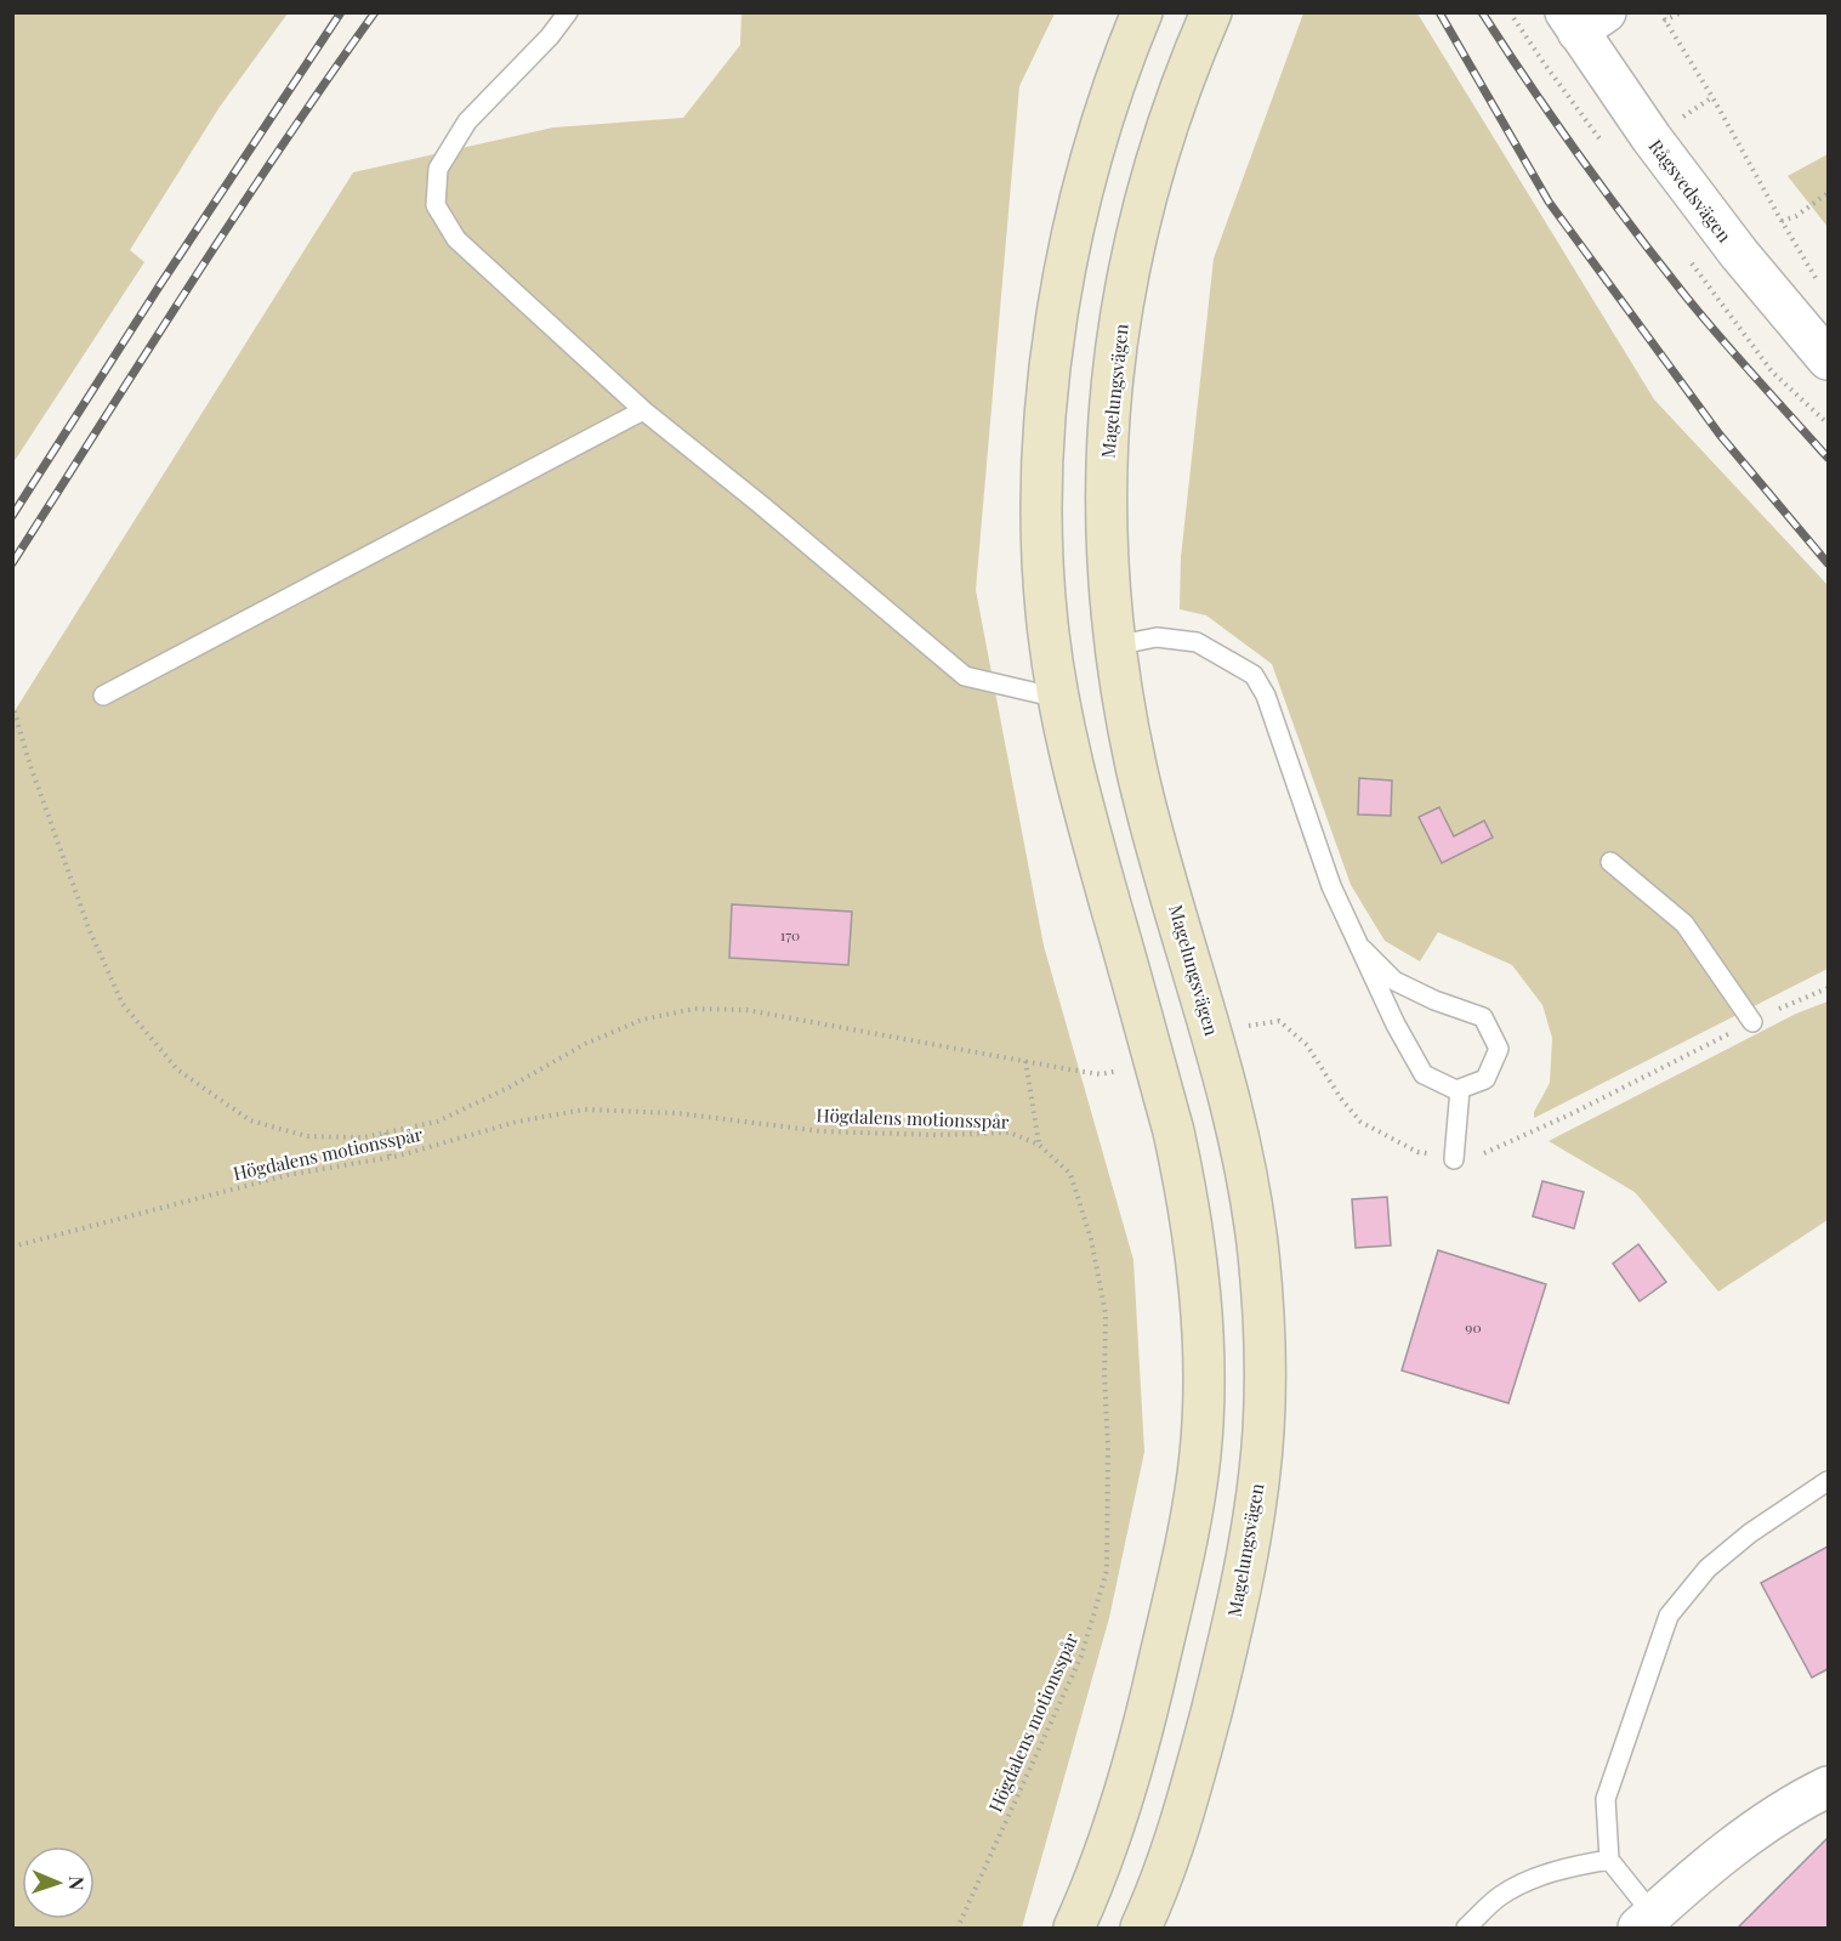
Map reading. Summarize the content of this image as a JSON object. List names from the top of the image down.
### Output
{
  "streets": {
    "main road": ["Magelungsvägen"],
    "street": ["Rågsvedsvägen"],
    "path": ["Högdalens motionsspår"]
  },
  "house_numbers": ["170", "90"],
  "north": "right"
}
